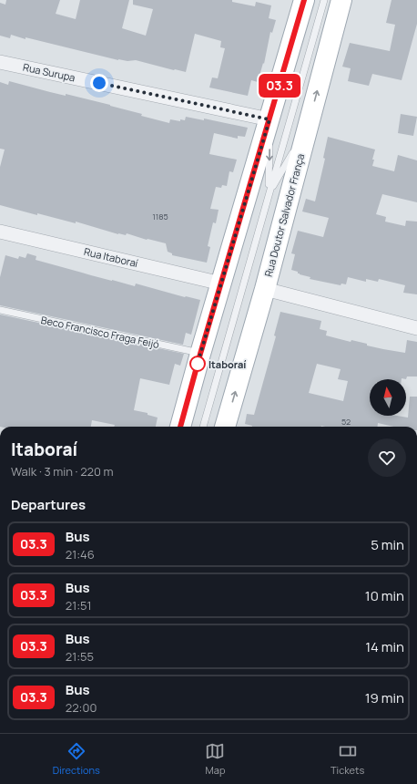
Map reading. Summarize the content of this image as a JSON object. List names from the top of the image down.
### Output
{
  "streets": {
    "main road": ["Rua Doutor Salvador França"],
    "street": ["Rua Surupa", "Rua Itaboraí"],
    "lane": ["Beco Francisco Fraga Feijó"]
  },
  "places": ["Itaboraí"],
  "lines": ["bus line 03.3"],
  "house_numbers": ["1185", "52"],
  "north": "top",
  "page": {
    "on_map": "03.3",
    "heading": [
      ["Itaboraí", "Walk · 3 min · 220 m"],
      "Departures"
    ],
    "list": [
      {
        "mark": "03.3",
        "name": "Bus",
        "note": "21:46",
        "value": "5 min"
      },
      {
        "mark": "03.3",
        "name": "Bus",
        "note": "21:51",
        "value": "10 min"
      },
      {
        "mark": "03.3",
        "name": "Bus",
        "note": "21:55",
        "value": "14 min"
      },
      {
        "mark": "03.3",
        "name": "Bus",
        "note": "22:00",
        "value": "19 min"
      }
    ],
    "tabs": ["Directions", "Map", "Tickets"]
  }
}
